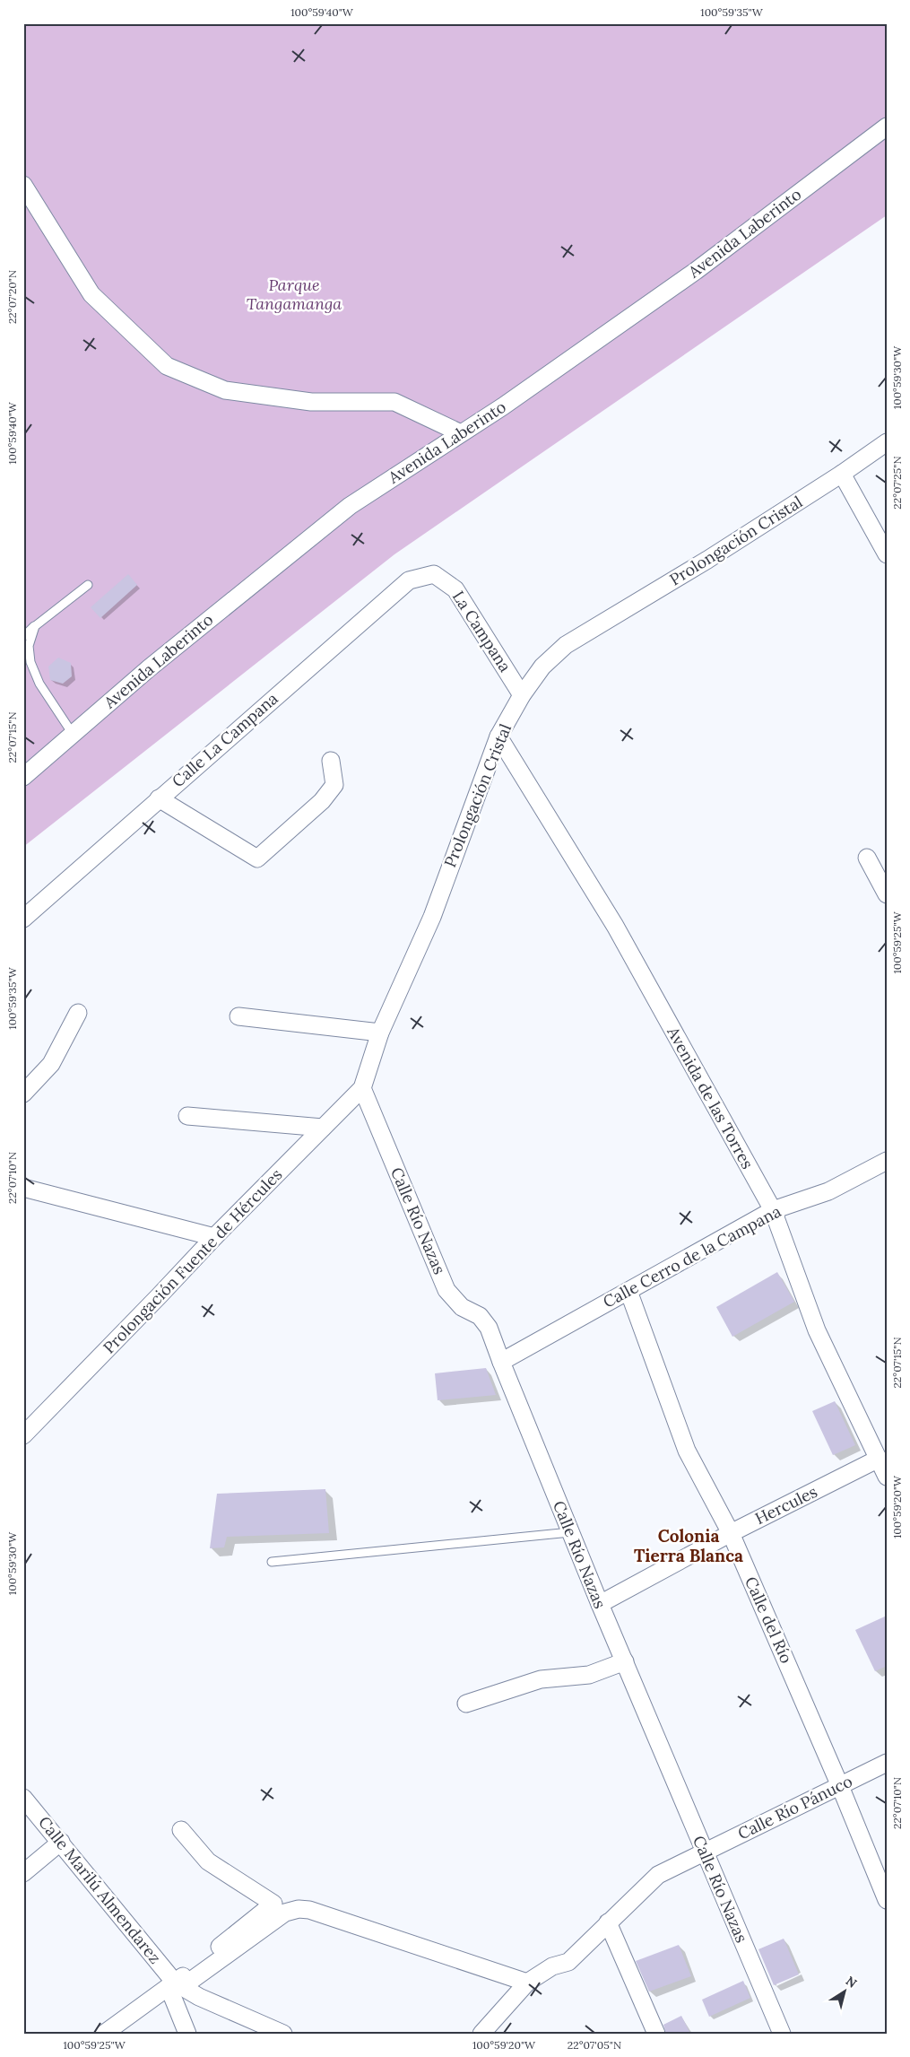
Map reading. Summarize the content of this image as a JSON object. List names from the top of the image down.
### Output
{
  "streets": {
    "street": [
      "Avenida Laberinto",
      "Prolongación Cristal",
      "La Campana",
      "Calle La Campana",
      "Avenida de las Torres",
      "Calle Río Nazas",
      "Calle Cerro de la Campana",
      "Prolongación Fuente de Hércules",
      "Hercules",
      "Calle del Río",
      "Calle Río Pánuco",
      "Calle Marilú Almendarez"
    ]
  },
  "crossings": [
    ["Prolongación Cristal", "La Campana"],
    ["Prolongación Cristal", "Avenida de las Torres"],
    ["Prolongación Cristal", "Calle Río Nazas"],
    ["Prolongación Cristal", "Prolongación Fuente de Hércules"],
    ["La Campana", "Calle La Campana"],
    ["Avenida de las Torres", "Calle Cerro de la Campana"],
    ["Avenida de las Torres", "Hercules"],
    ["Calle Río Nazas", "Calle Cerro de la Campana"],
    ["Calle Río Nazas", "Prolongación Fuente de Hércules"],
    ["Calle Río Nazas", "Hercules"],
    ["Calle Río Nazas", "Calle Río Pánuco"],
    ["Calle Cerro de la Campana", "Calle del Río"],
    ["Hercules", "Calle del Río"],
    ["Calle del Río", "Calle Río Pánuco"]
  ],
  "districts": ["Colonia Tierra Blanca"],
  "parks": ["Parque Tangamanga"],
  "north": "top right",
  "coordinates": [
    "100°59'40\"W",
    "100°59'35\"W",
    "22°07'20\"N",
    "100°59'30\"W",
    "22°07'25\"N",
    "22°07'15\"N",
    "100°59'25\"W",
    "22°07'10\"N",
    "100°59'20\"W",
    "22°07'05\"N"
  ]
}
